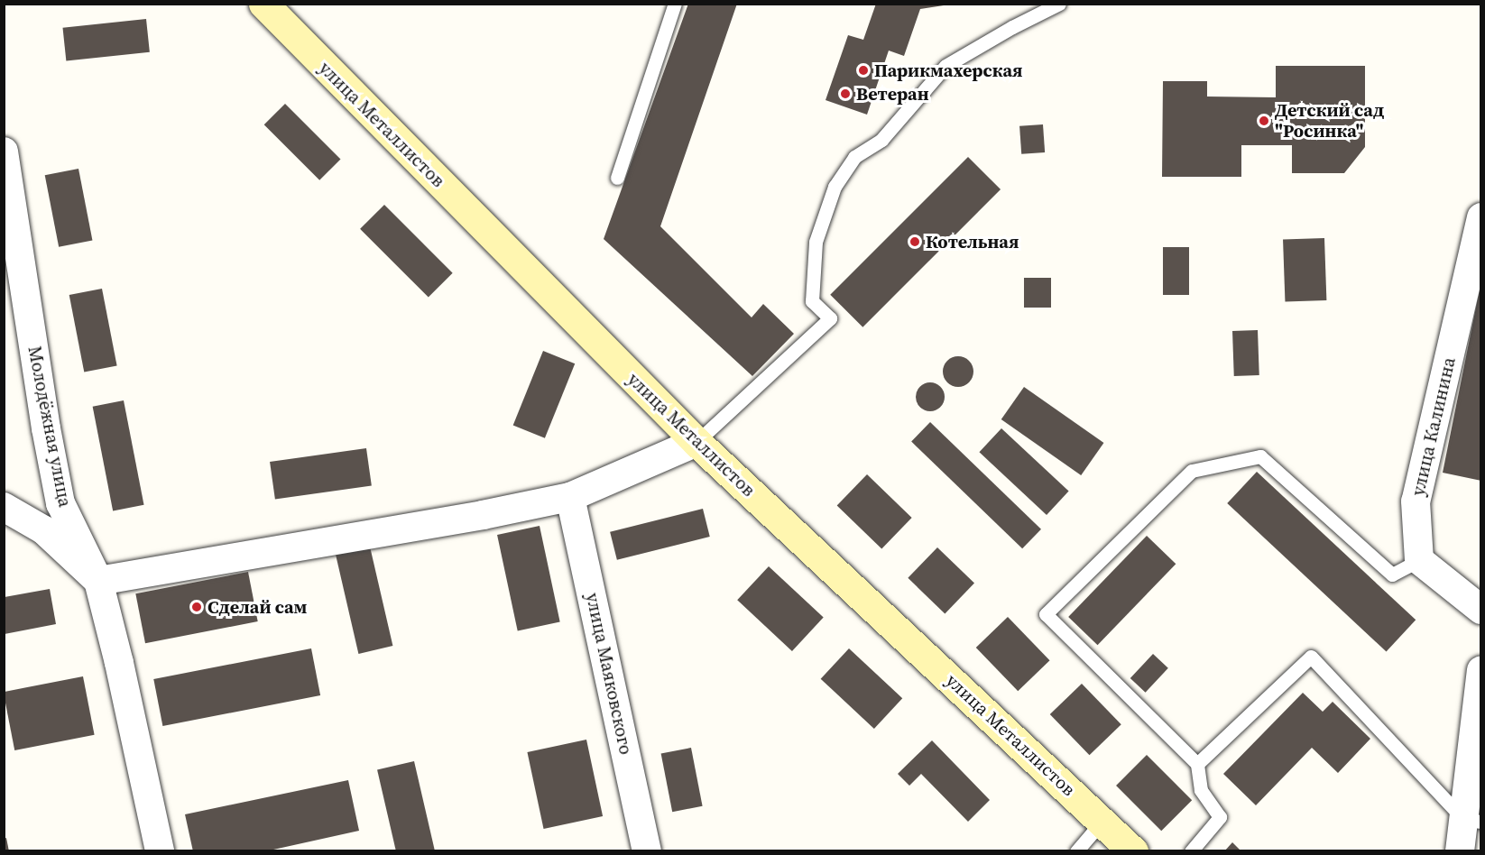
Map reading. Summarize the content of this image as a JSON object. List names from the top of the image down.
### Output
{
  "streets": {
    "street": [
      "улица Металлистов",
      "Молодёжная улица",
      "улица Калинина",
      "улица Маяковского"
    ]
  },
  "places": [
    "Парикмахерская",
    "Ветеран",
    "Детский сад \"Росинка\"",
    "Котельная",
    "Сделай сам"
  ]
}
